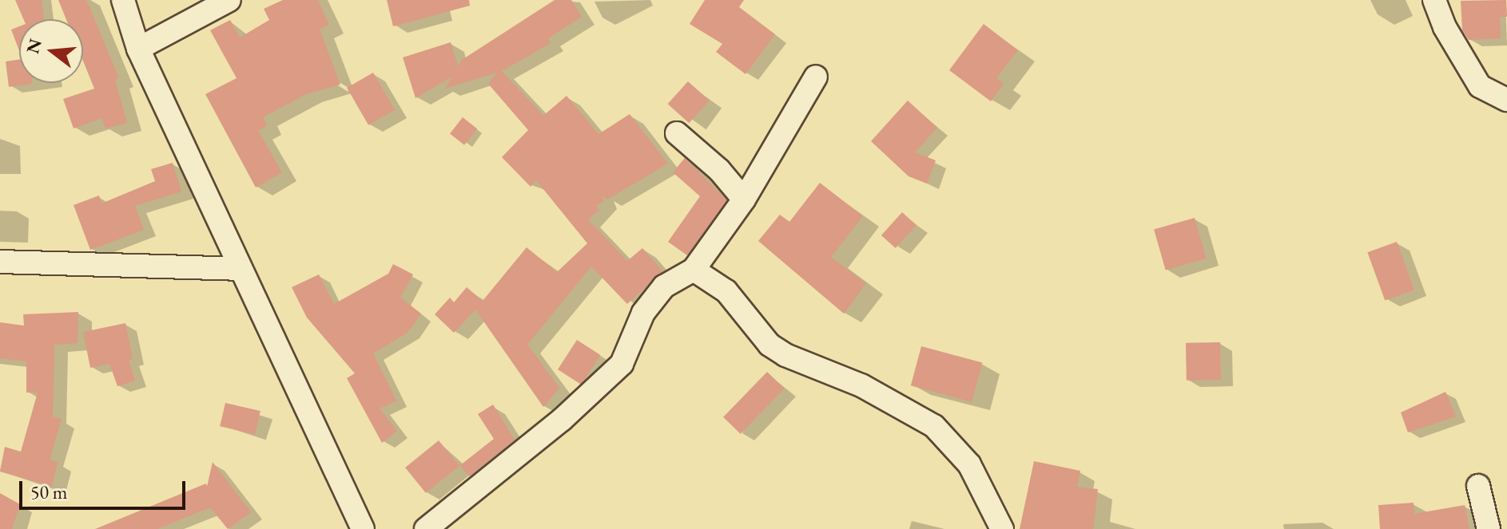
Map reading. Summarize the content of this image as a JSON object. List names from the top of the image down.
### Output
{
  "scale_bar": "50 m",
  "north": "left"
}
